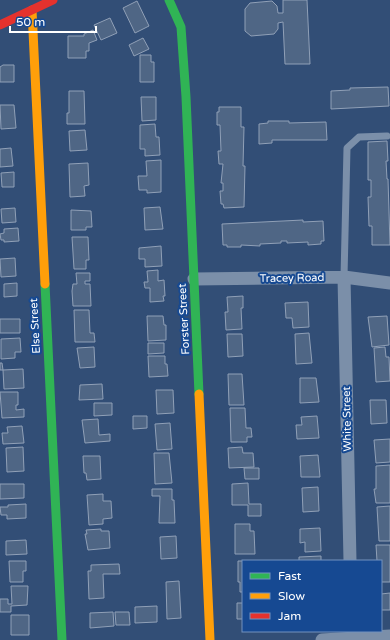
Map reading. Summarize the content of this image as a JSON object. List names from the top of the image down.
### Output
{
  "streets": {
    "street": [
      "Tracey Road",
      "Forster Street",
      "Else Street",
      "White Street"
    ]
  },
  "crossings": [
    ["Tracey Road", "Forster Street"],
    ["Tracey Road", "White Street"]
  ],
  "legend": ["Fast", "Slow", "Jam"],
  "scale_bar": "50 m"
}
